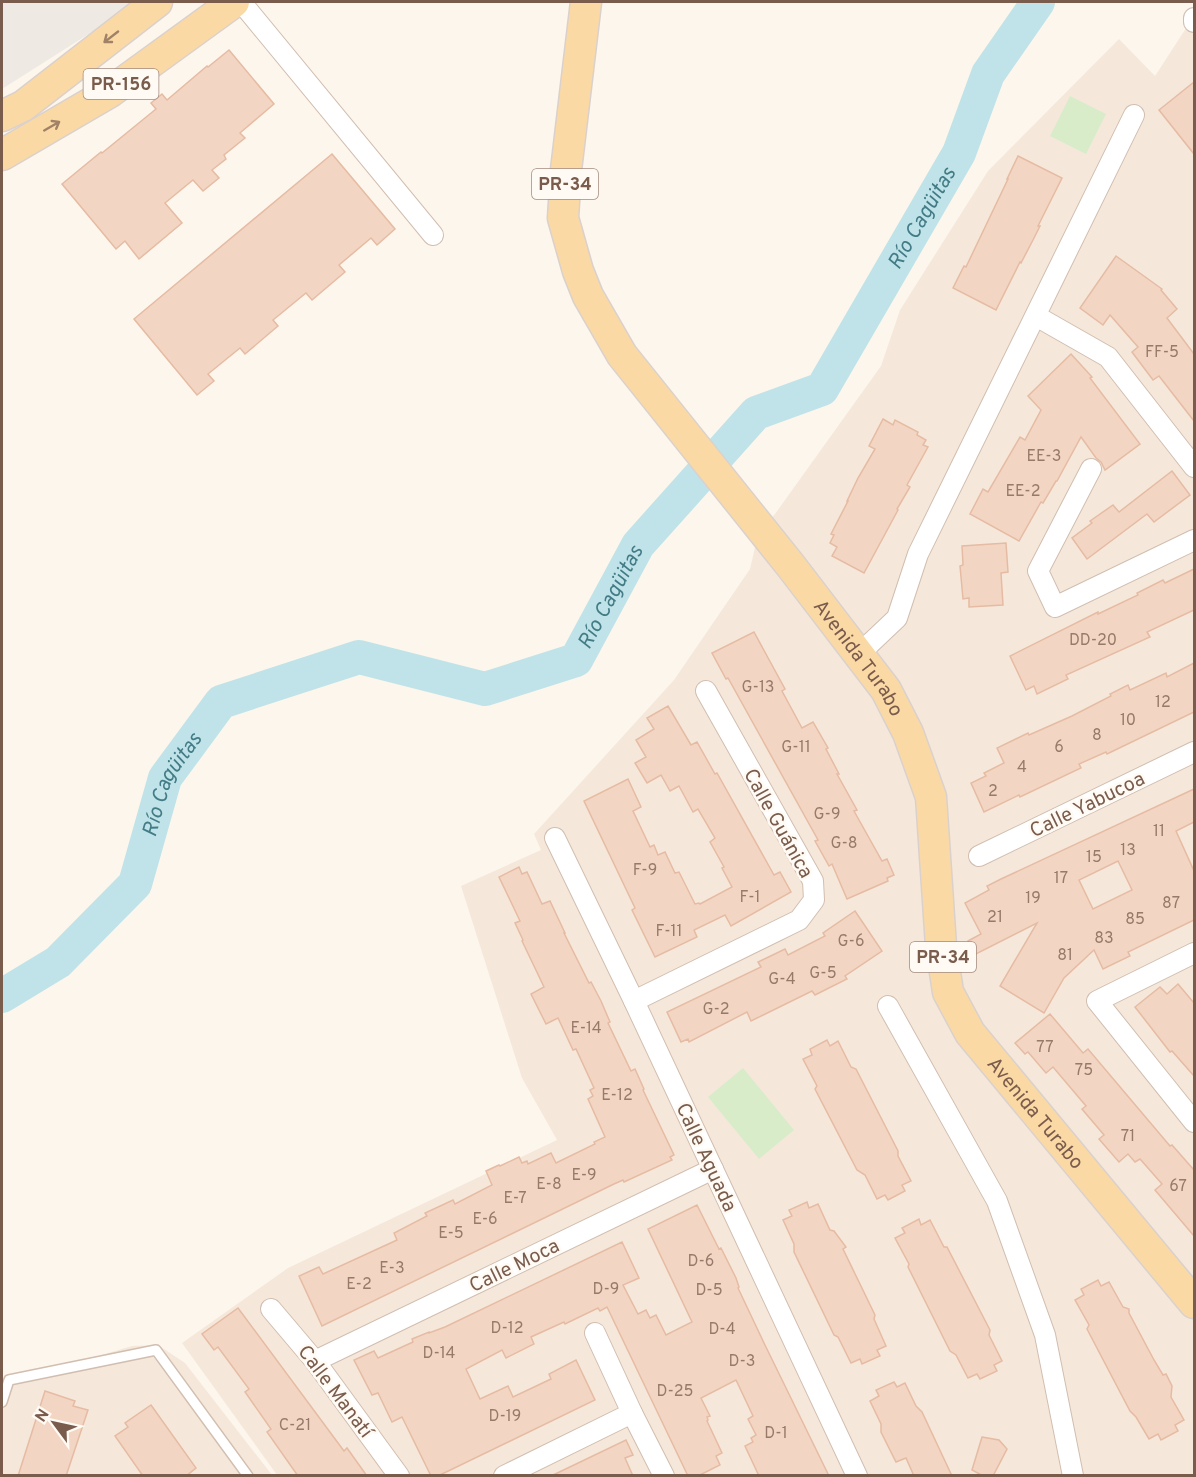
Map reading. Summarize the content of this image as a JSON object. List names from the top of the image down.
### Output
{
  "streets": {
    "main road": ["PR-156", "PR-34", "Avenida Turabo"],
    "street": [
      "Calle Yabucoa",
      "Calle Guánica",
      "Calle Aguada",
      "Calle Moca",
      "Calle Manatí"
    ]
  },
  "crossings": [
    ["Calle Guánica", "Calle Aguada"],
    ["Calle Aguada", "Calle Moca"],
    ["Calle Moca", "Calle Manatí"]
  ],
  "water": ["Río Cagüitas"],
  "house_numbers": [
    "FF-5",
    "EE-3",
    "EE-2",
    "DD-20",
    "G-13",
    "12",
    "10",
    "8",
    "G-11",
    "6",
    "4",
    "2",
    "G-9",
    "11",
    "G-8",
    "13",
    "15",
    "F-9",
    "17",
    "F-1",
    "19",
    "87",
    "21",
    "85",
    "F-11",
    "83",
    "G-6",
    "81",
    "G-5",
    "G-4",
    "G-2",
    "E-14",
    "77",
    "75",
    "E-12",
    "71",
    "E-9",
    "E-8",
    "67",
    "E-7",
    "E-6",
    "E-5",
    "D-6",
    "E-3",
    "E-2",
    "D-9",
    "D-5",
    "D-12",
    "D-4",
    "D-14",
    "D-3",
    "D-25",
    "D-19",
    "C-21",
    "D-1"
  ],
  "north": "top left"
}
